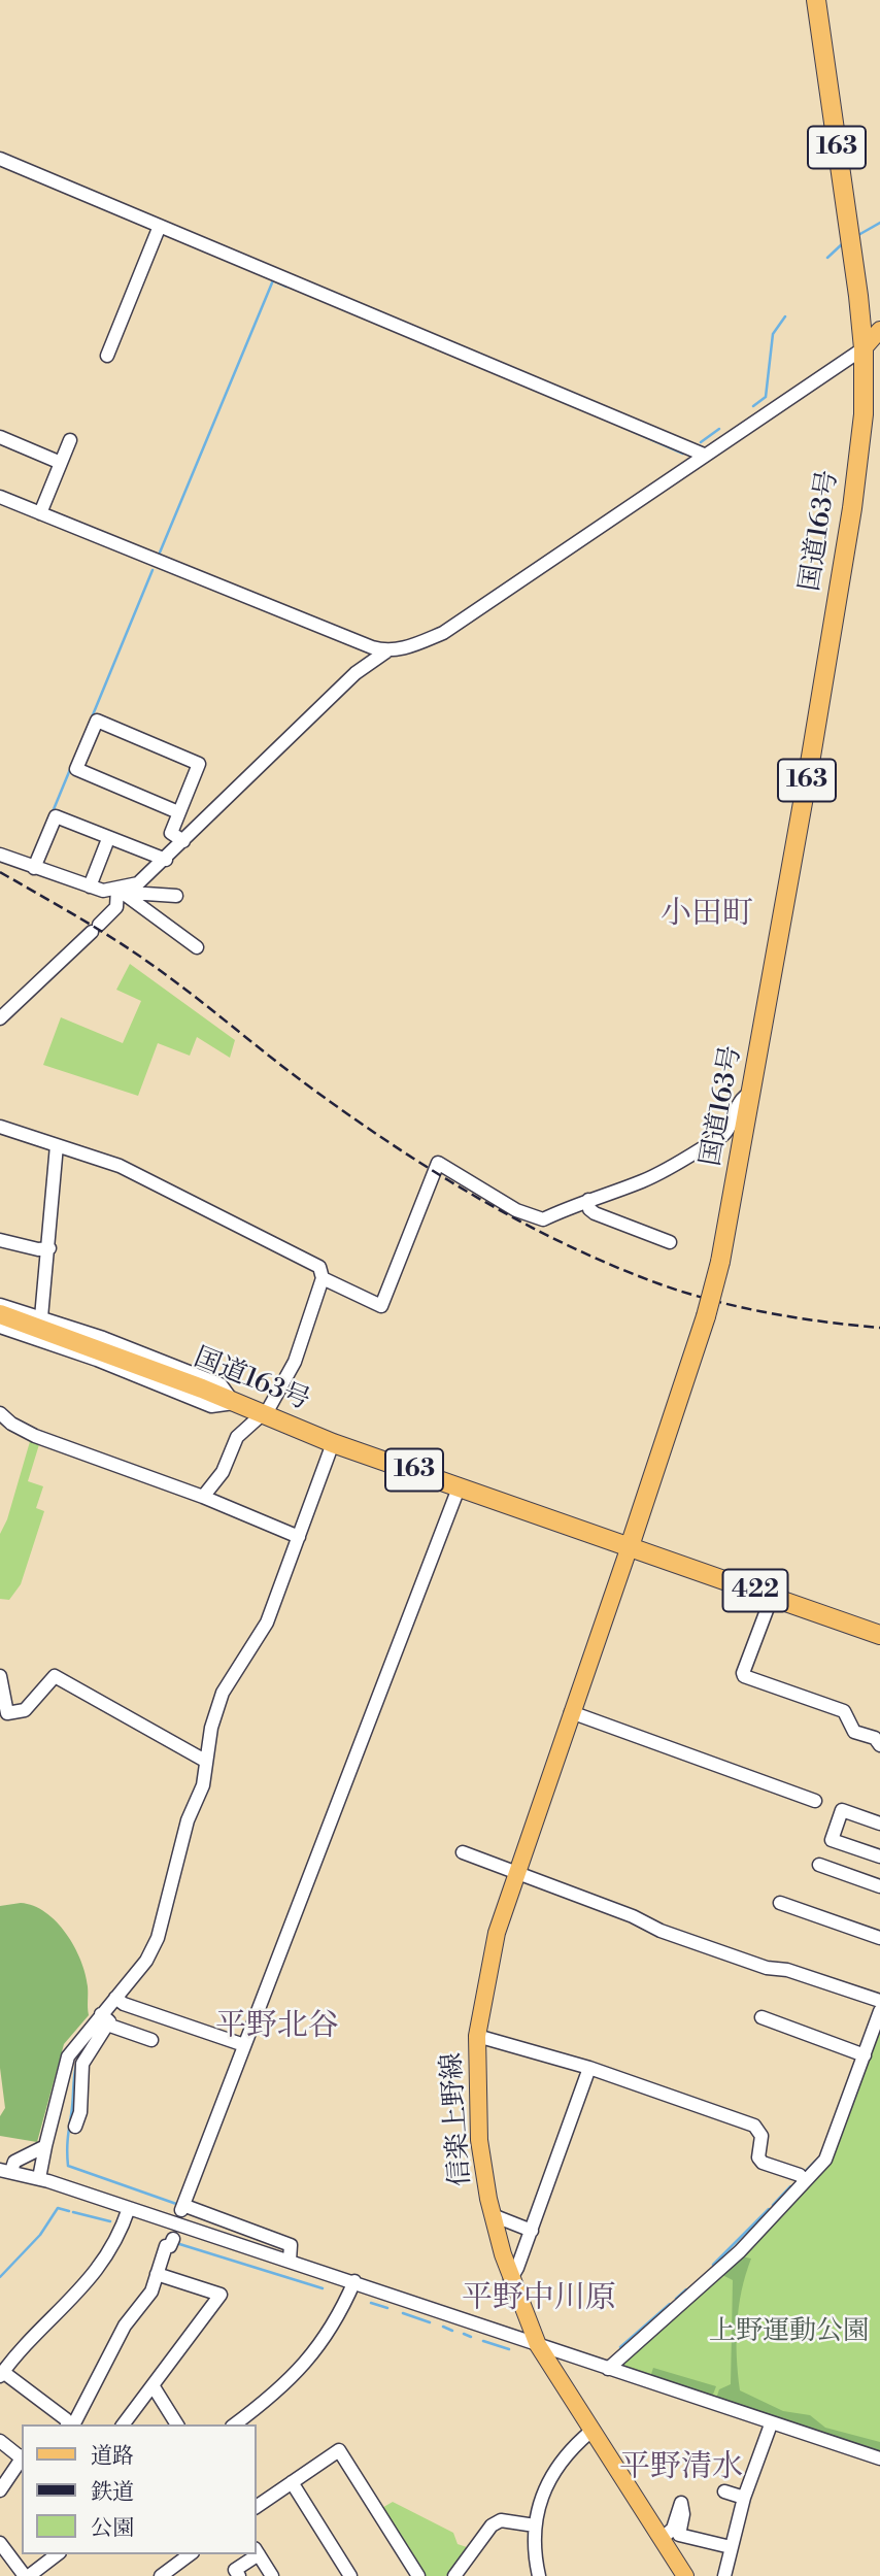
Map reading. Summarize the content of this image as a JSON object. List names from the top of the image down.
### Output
{
  "streets": {
    "highway": ["163", "国道163号", "422"],
    "main road": ["信楽上野線"]
  },
  "crossings": [
    ["国道163号", "422"],
    ["国道163号", "信楽上野線"],
    ["422", "信楽上野線"]
  ],
  "districts": [
    "小田町",
    "平野北谷",
    "平野中川原",
    "平野清水"
  ],
  "parks": ["上野運動公園"],
  "legend": ["道路", "鉄道", "公園"]
}
